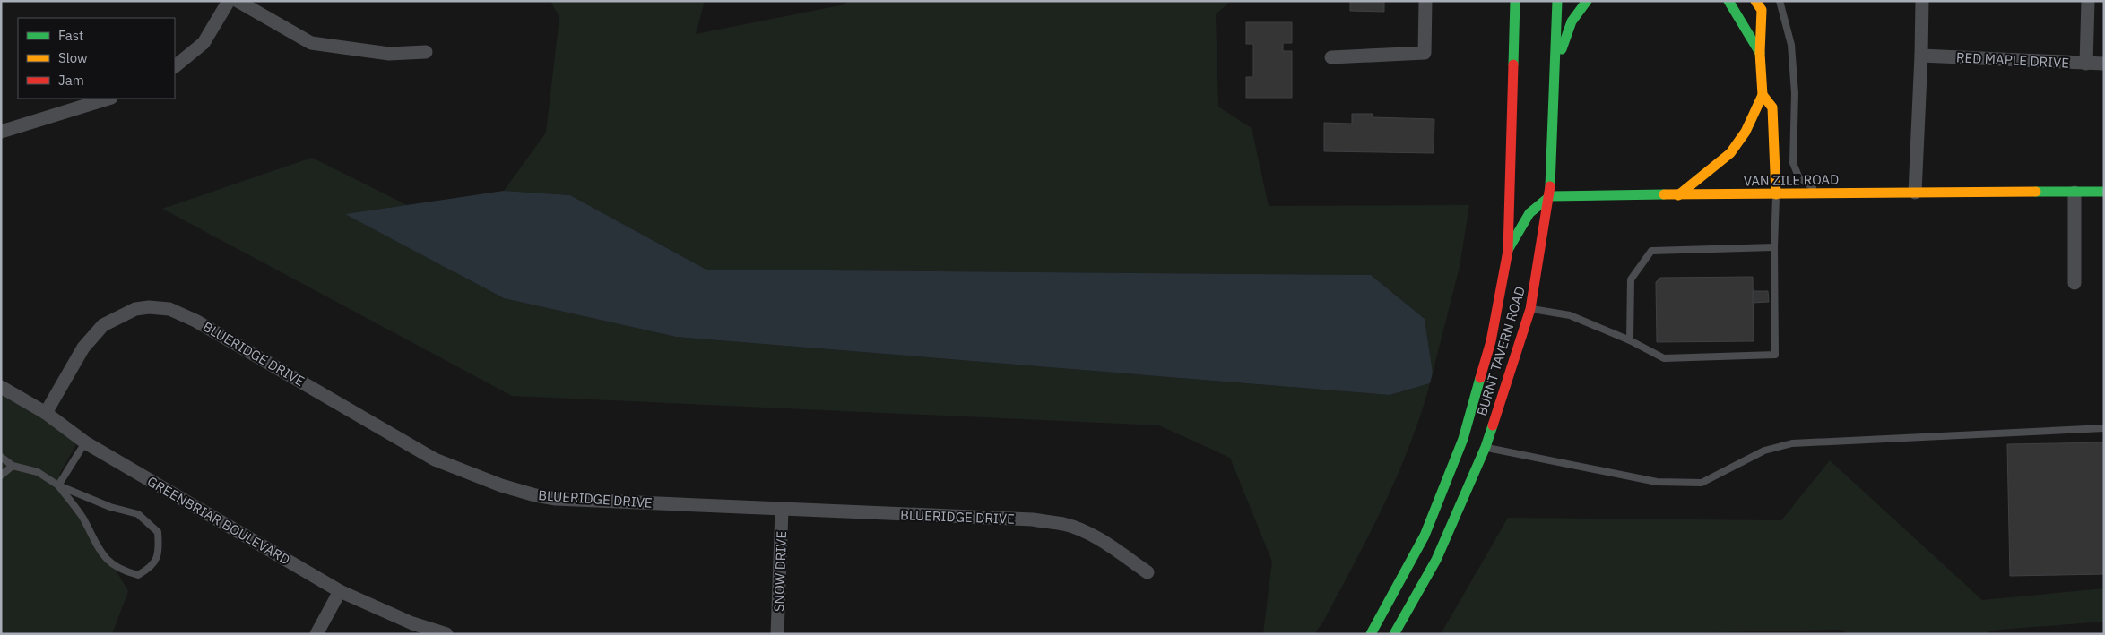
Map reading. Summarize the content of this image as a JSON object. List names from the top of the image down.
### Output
{
  "streets": {
    "main road": ["VAN ZILE ROAD", "BURNT TAVERN ROAD"],
    "street": [
      "RED MAPLE DRIVE",
      "BLUERIDGE DRIVE",
      "GREENBRIAR BOULEVARD",
      "SNOW DRIVE"
    ]
  },
  "crossings": [
    ["VAN ZILE ROAD", "BURNT TAVERN ROAD"],
    ["BLUERIDGE DRIVE", "GREENBRIAR BOULEVARD"],
    ["BLUERIDGE DRIVE", "SNOW DRIVE"]
  ],
  "legend": ["Fast", "Slow", "Jam"]
}
